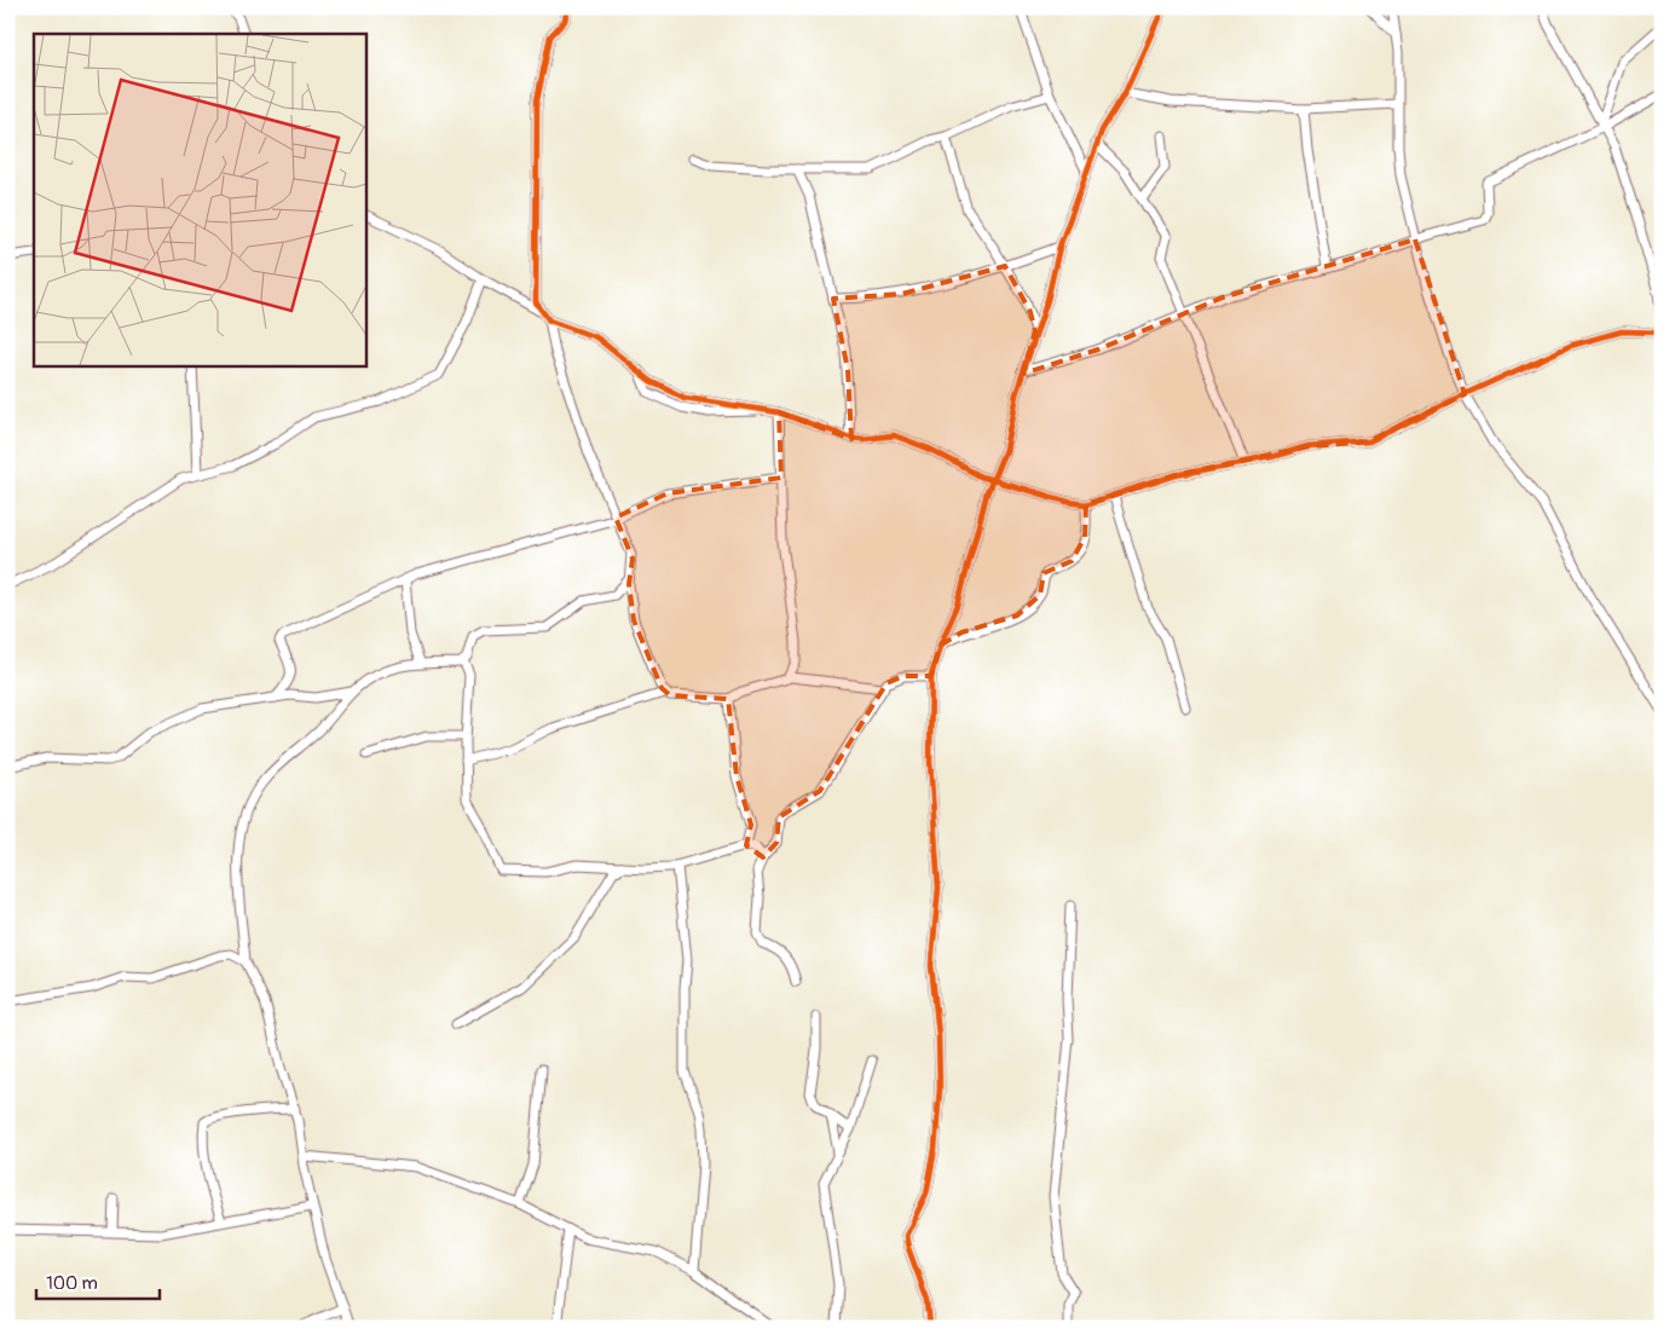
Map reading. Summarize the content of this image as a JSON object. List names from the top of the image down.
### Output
{
  "scale_bar": "100 m"
}
